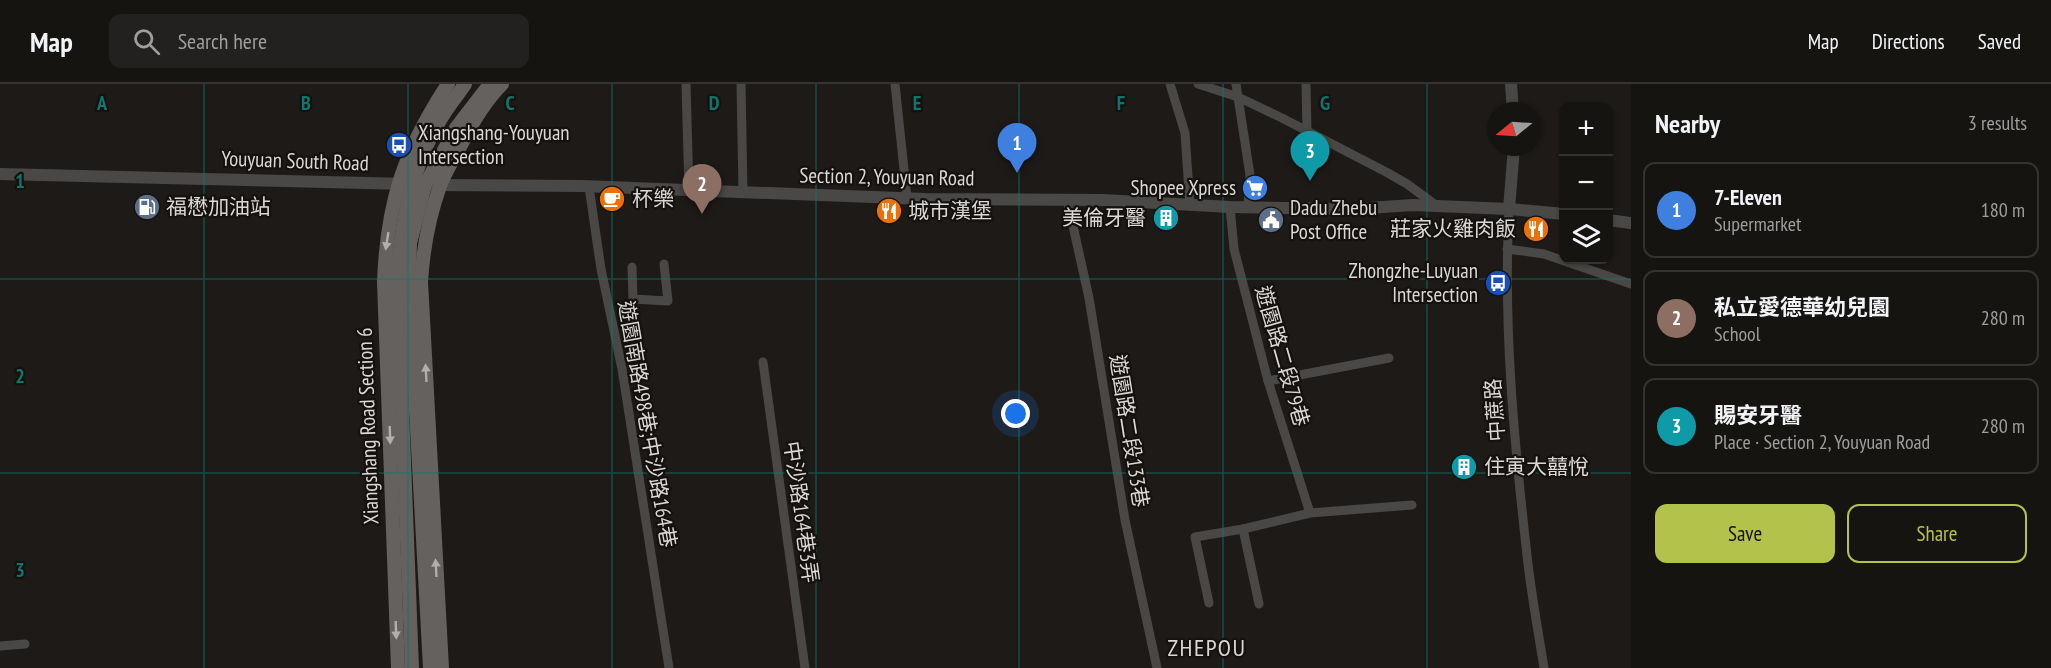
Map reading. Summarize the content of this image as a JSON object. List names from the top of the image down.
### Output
{
  "streets": {
    "main road": ["Xiangshang Road Section 6"],
    "street": [
      "Youyuan South Road",
      "Section 2, Youyuan Road",
      "遊園路二段79巷",
      "中蔗路",
      "遊園南路498巷;中沙路164巷",
      "遊園路二段133巷",
      "中沙路164巷3弄"
    ]
  },
  "crossings": [
    ["Youyuan South Road", "Section 2, Youyuan Road"],
    ["Youyuan South Road", "遊園南路498巷;中沙路164巷"],
    ["Youyuan South Road", "Xiangshang Road Section 6"],
    ["Section 2, Youyuan Road", "遊園路二段79巷"],
    ["Section 2, Youyuan Road", "中蔗路"],
    ["Section 2, Youyuan Road", "遊園南路498巷;中沙路164巷"],
    ["Section 2, Youyuan Road", "遊園路二段133巷"]
  ],
  "districts": ["ZHEPOU"],
  "places": {
    "bus stop": ["Xiangshang-Youyuan Intersection", "Zhongzhe-Luyuan Intersection"],
    "supermarket": ["Shopee Xpress"],
    "cafe": ["杯樂"],
    "fuel station": ["福懋加油站"],
    "restaurant": ["城市漢堡", "莊家火雞肉飯"],
    "building": ["美倫牙醫", "住寅大囍悅"],
    "public building": ["Dadu Zhebu Post Office"]
  },
  "north": "left",
  "page": {
    "header": "Map",
    "search": "Search here",
    "nav": ["Map", "Directions", "Saved"],
    "heading": ["Nearby", "3 results"],
    "map_buttons": ["+", "−"],
    "pins": ["1", "3", "2"],
    "list": [
      {
        "mark": "1",
        "name": "7-Eleven",
        "note": "Supermarket",
        "value": "180 m"
      },
      {
        "mark": "2",
        "name": "私立愛德華幼兒園",
        "note": "School",
        "value": "280 m"
      },
      {
        "mark": "3",
        "name": "賜安牙醫",
        "note": "Place · Section 2, Youyuan Road",
        "value": "280 m"
      }
    ],
    "buttons": ["Save", "Share"]
  },
  "grid": {
    "columns": [
      "A",
      "B",
      "C",
      "D",
      "E",
      "F",
      "G"
    ],
    "rows": ["1", "2", "3"]
  }
}
